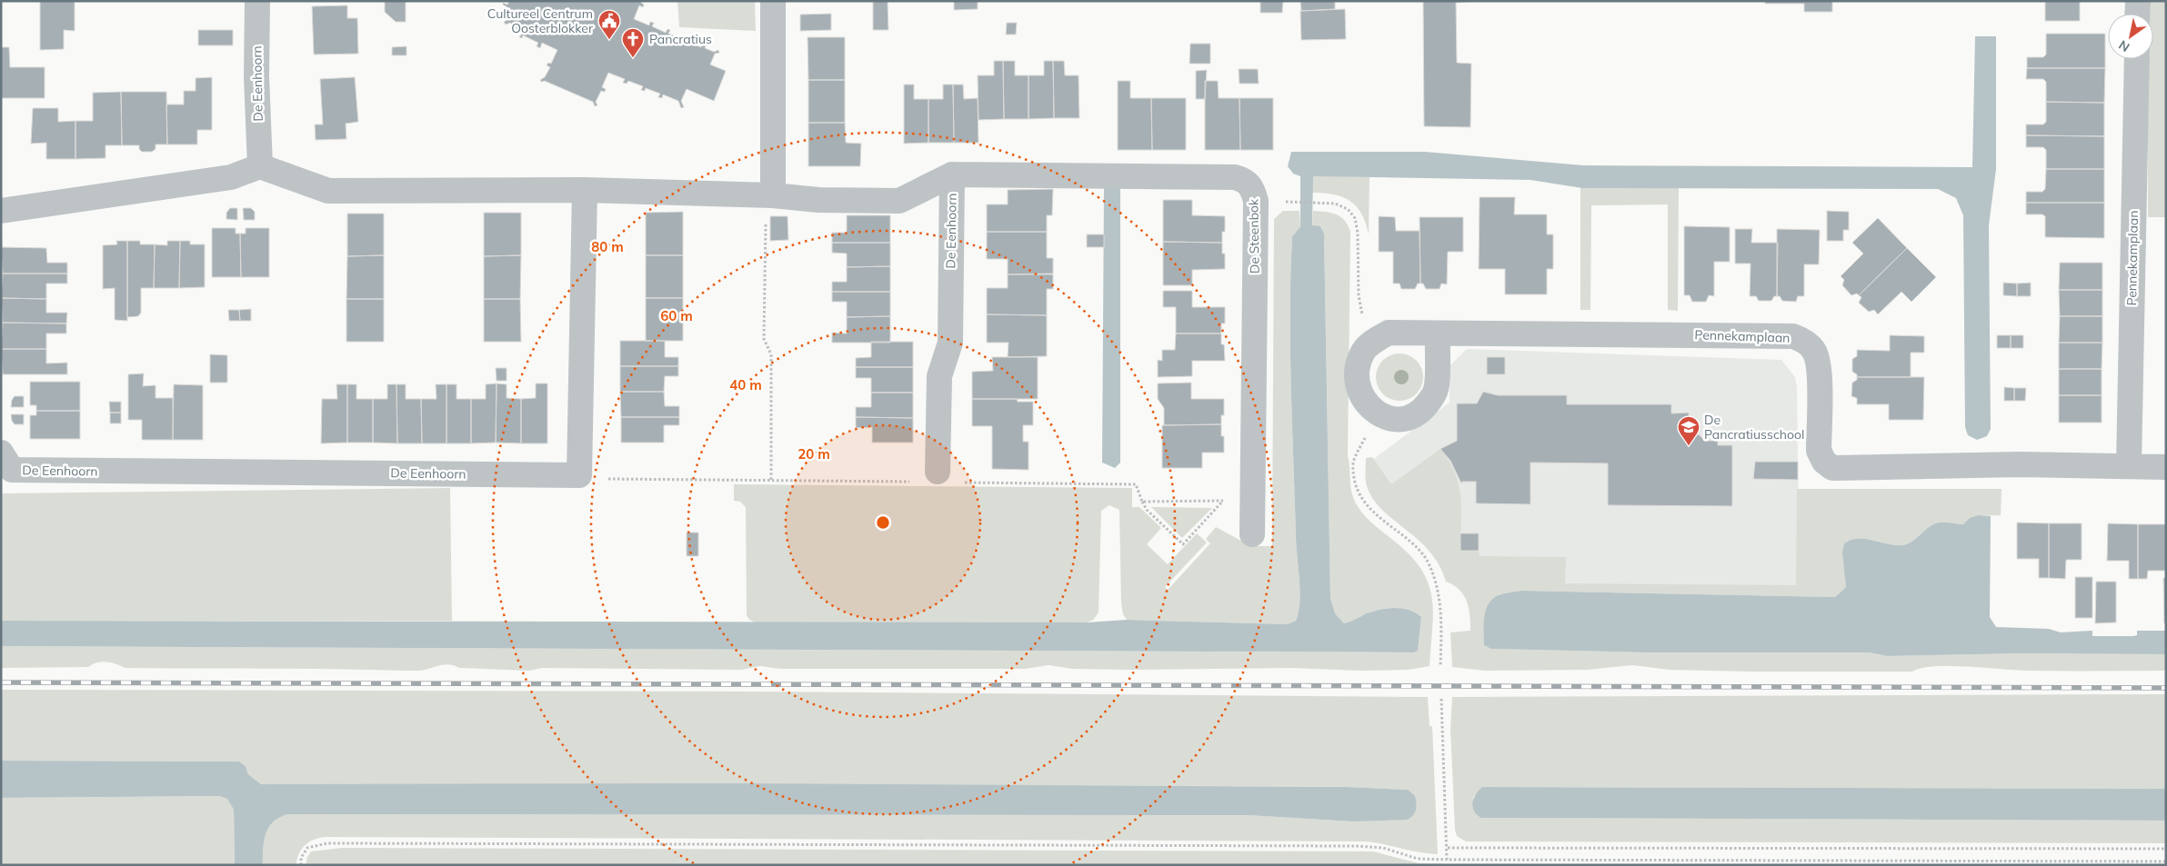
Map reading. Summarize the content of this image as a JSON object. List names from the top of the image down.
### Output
{
  "streets": {
    "street": ["De Eenhoorn", "De Steenbok", "Pennekamplaan"]
  },
  "crossings": [
    ["De Eenhoorn", "De Steenbok"]
  ],
  "places": {
    "public building": ["Cultureel Centrum Oosterblokker"],
    "church": ["Pancratius"],
    "school or university": ["De Pancratiusschool"]
  },
  "north": "bottom left",
  "rings": [
    "80 m",
    "60 m",
    "40 m",
    "20 m"
  ]
}
